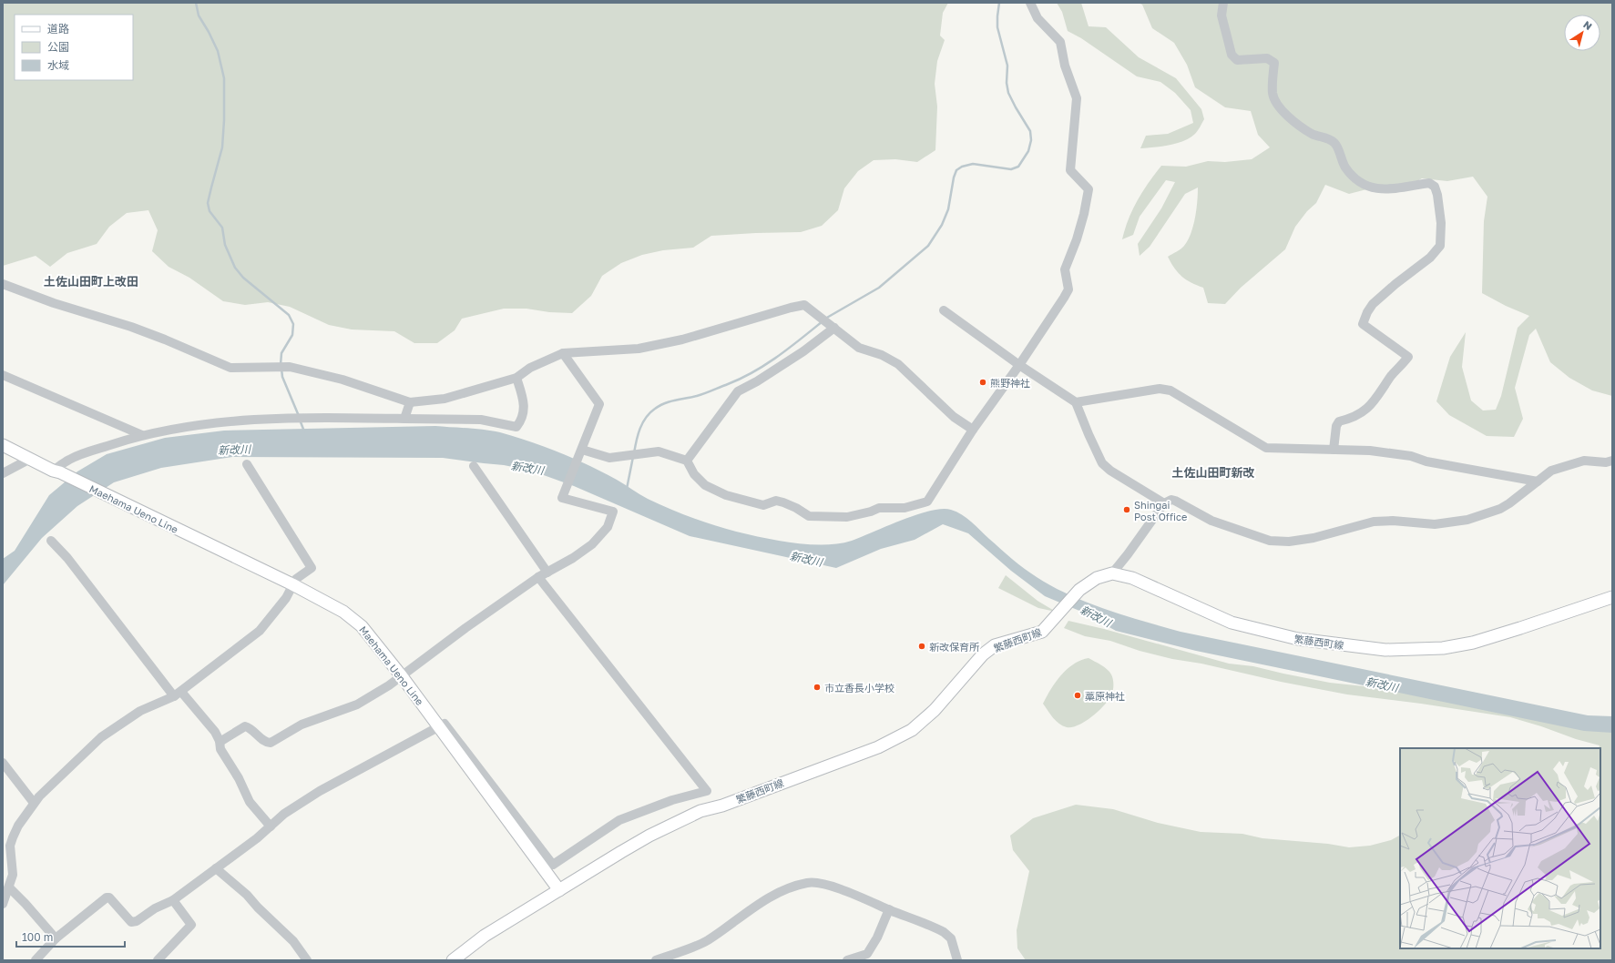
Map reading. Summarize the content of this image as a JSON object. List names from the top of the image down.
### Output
{
  "streets": {
    "main road": ["Maehama Ueno Line", "繁藤西町線"]
  },
  "crossings": [
    ["Maehama Ueno Line", "繁藤西町線"]
  ],
  "districts": ["土佐山田町上改田", "土佐山田町新改"],
  "water": ["新改川"],
  "places": [
    "熊野神社",
    "Shingai Post Office",
    "新改保育所",
    "市立香長小学校",
    "藁原神社"
  ],
  "legend": ["道路", "公園", "水域"],
  "scale_bar": "100 m",
  "north": "top right"
}
